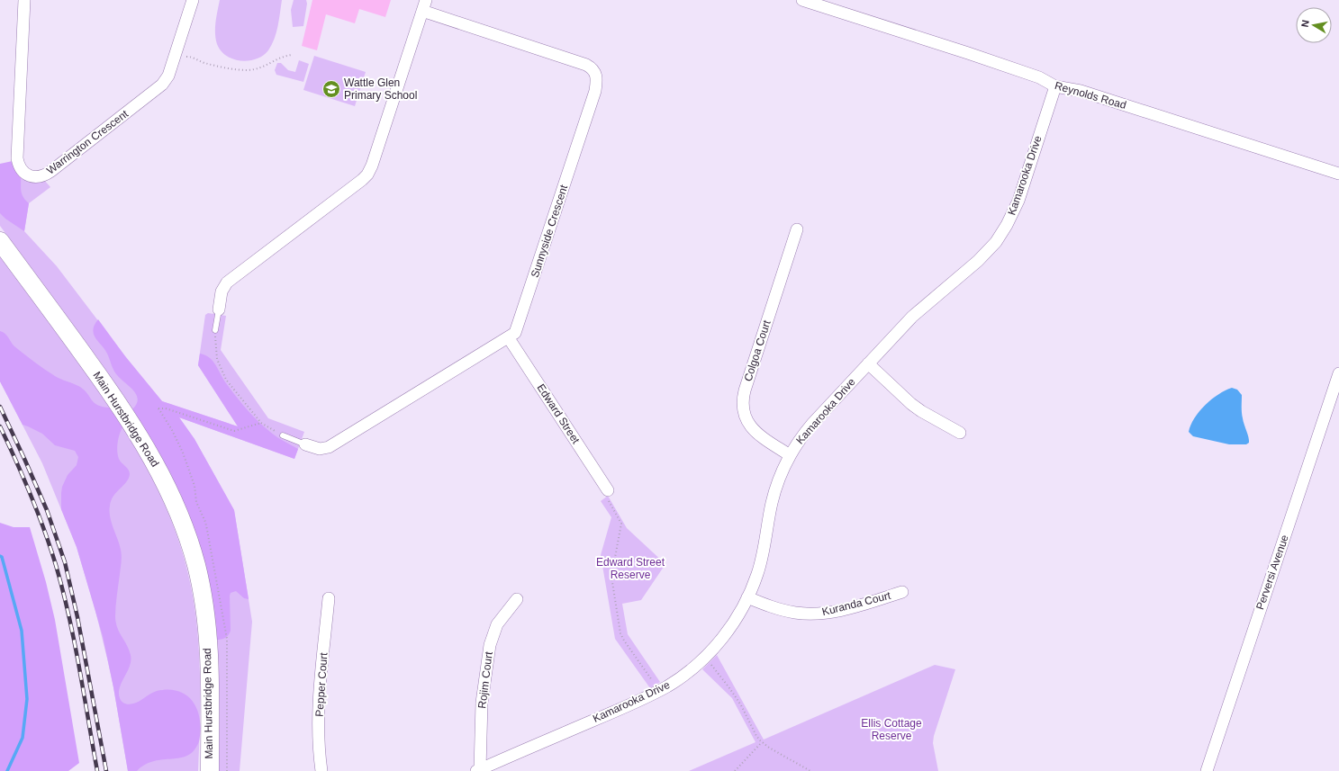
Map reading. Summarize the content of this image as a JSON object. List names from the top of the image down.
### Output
{
  "streets": {
    "main road": ["Main Hurstbridge Road"],
    "street": [
      "Reynolds Road",
      "Warrington Crescent",
      "Kamarooka Drive",
      "Sunnyside Crescent",
      "Colgoa Court",
      "Edward Street",
      "Perversi Avenue",
      "Kuranda Court",
      "Rojim Court",
      "Pepper Court"
    ]
  },
  "crossings": [
    ["Reynolds Road", "Kamarooka Drive"],
    ["Kamarooka Drive", "Colgoa Court"],
    ["Kamarooka Drive", "Kuranda Court"],
    ["Kamarooka Drive", "Rojim Court"],
    ["Sunnyside Crescent", "Edward Street"]
  ],
  "parks": ["Edward Street Reserve", "Ellis Cottage Reserve"],
  "places": {
    "school or university": ["Wattle Glen Primary School"]
  },
  "north": "left"
}
